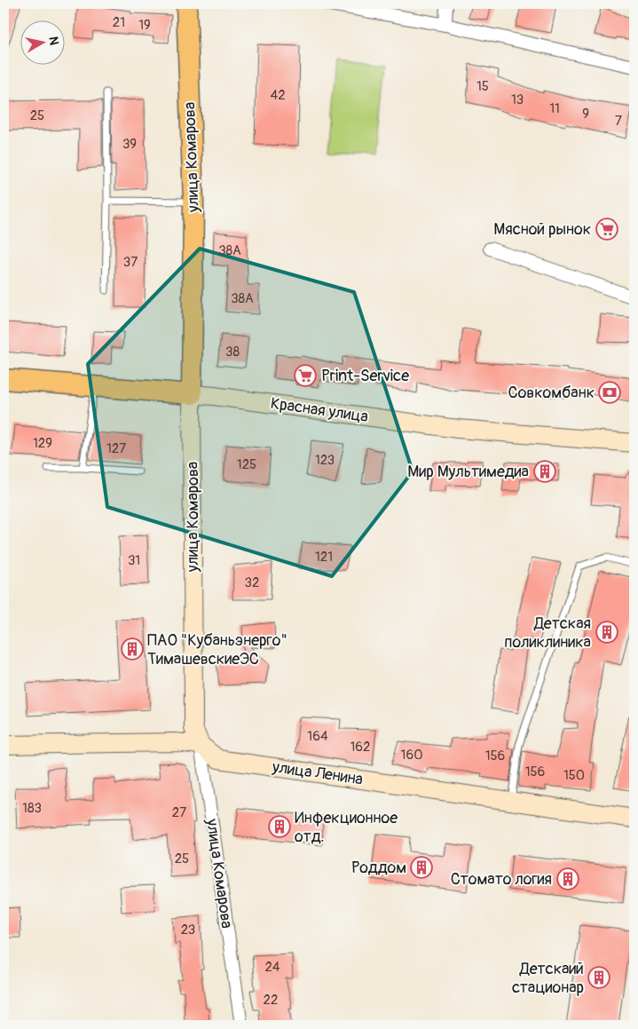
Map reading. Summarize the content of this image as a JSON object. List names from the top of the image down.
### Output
{
  "streets": {
    "main road": ["улица Комарова", "Красная улица"],
    "street": ["улица Ленина"]
  },
  "crossings": [
    ["улица Комарова", "Красная улица"],
    ["улица Комарова", "улица Ленина"]
  ],
  "places": {
    "supermarket": ["Мясной рынок", "Print-Service"],
    "bank": ["Совкомбанк"],
    "building": [
      "Мир Мультимедиа",
      "Детская поликлиника",
      "ПАО \"Кубаньэнерго\" ТимашевскиеЭС",
      "Инфекционное отд.",
      "Роддом",
      "Стомато логия",
      "Детскаий стационар"
    ]
  },
  "house_numbers": [
    "21",
    "19",
    "15",
    "42",
    "13",
    "11",
    "9",
    "25",
    "7",
    "39",
    "38А",
    "37",
    "38А",
    "38",
    "129",
    "127",
    "123",
    "125",
    "121",
    "31",
    "32",
    "164",
    "162",
    "160",
    "156",
    "156",
    "150",
    "183",
    "27",
    "25",
    "23",
    "24",
    "22"
  ],
  "north": "right"
}
